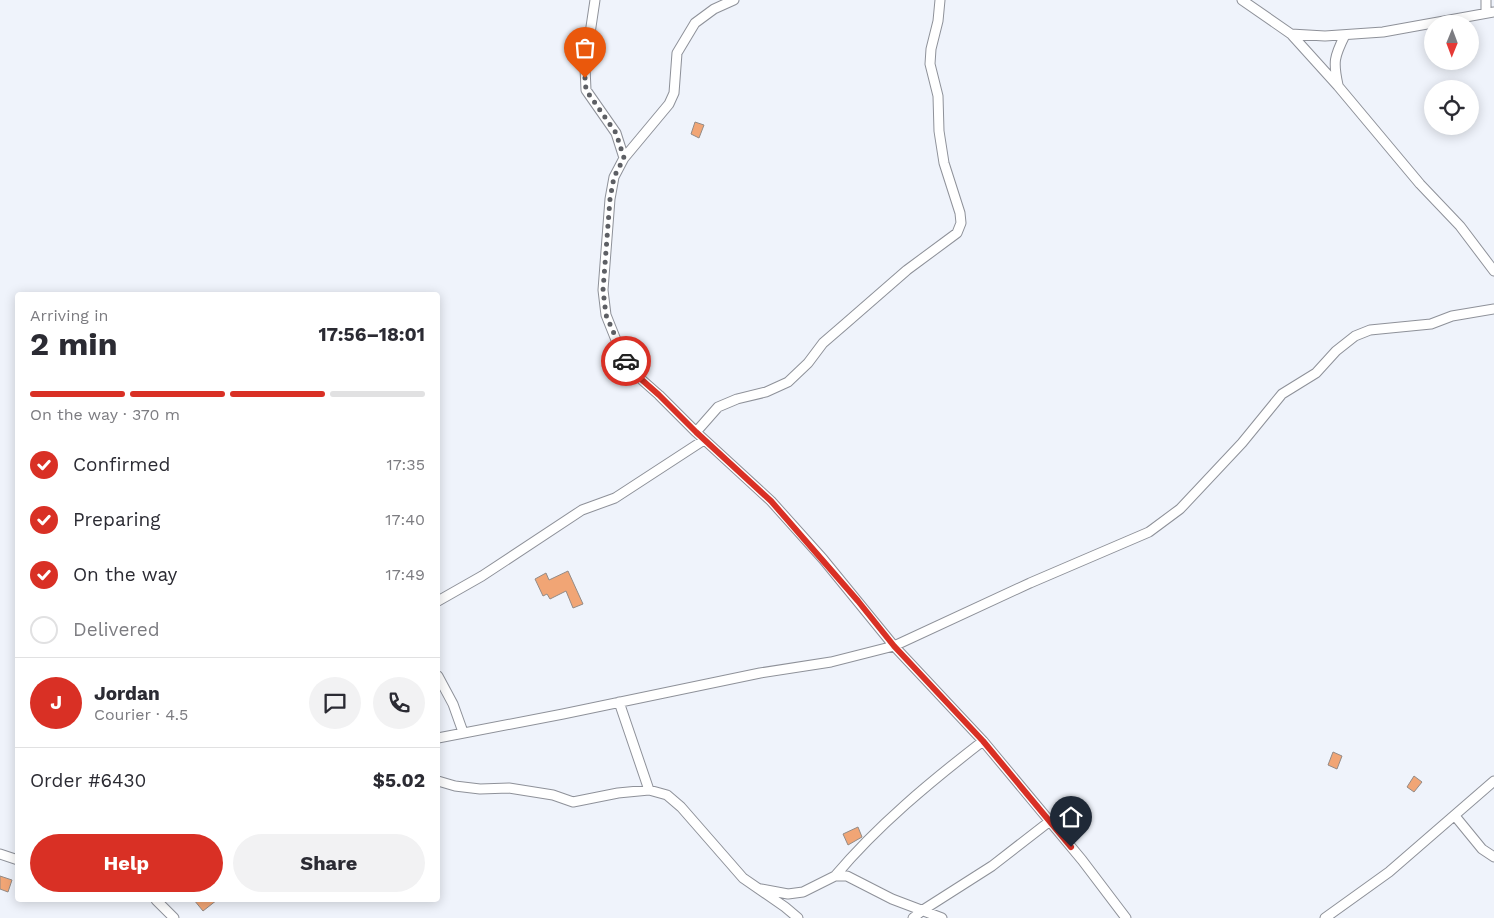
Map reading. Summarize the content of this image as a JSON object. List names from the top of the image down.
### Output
{
  "north": "bottom",
  "page": {
    "heading": ["2 min", "Arriving in", "17:56–18:01"],
    "panel": [
      "Jordan",
      "Courier · 4.5",
      "Order #6430",
      "$5.02"
    ],
    "bar": "On the way · 370 m",
    "list": [
      ["Confirmed", "17:35"],
      ["Preparing", "17:40"],
      ["On the way", "17:49"],
      "Delivered"
    ],
    "round": "J",
    "buttons": ["Help", "Share"]
  }
}
